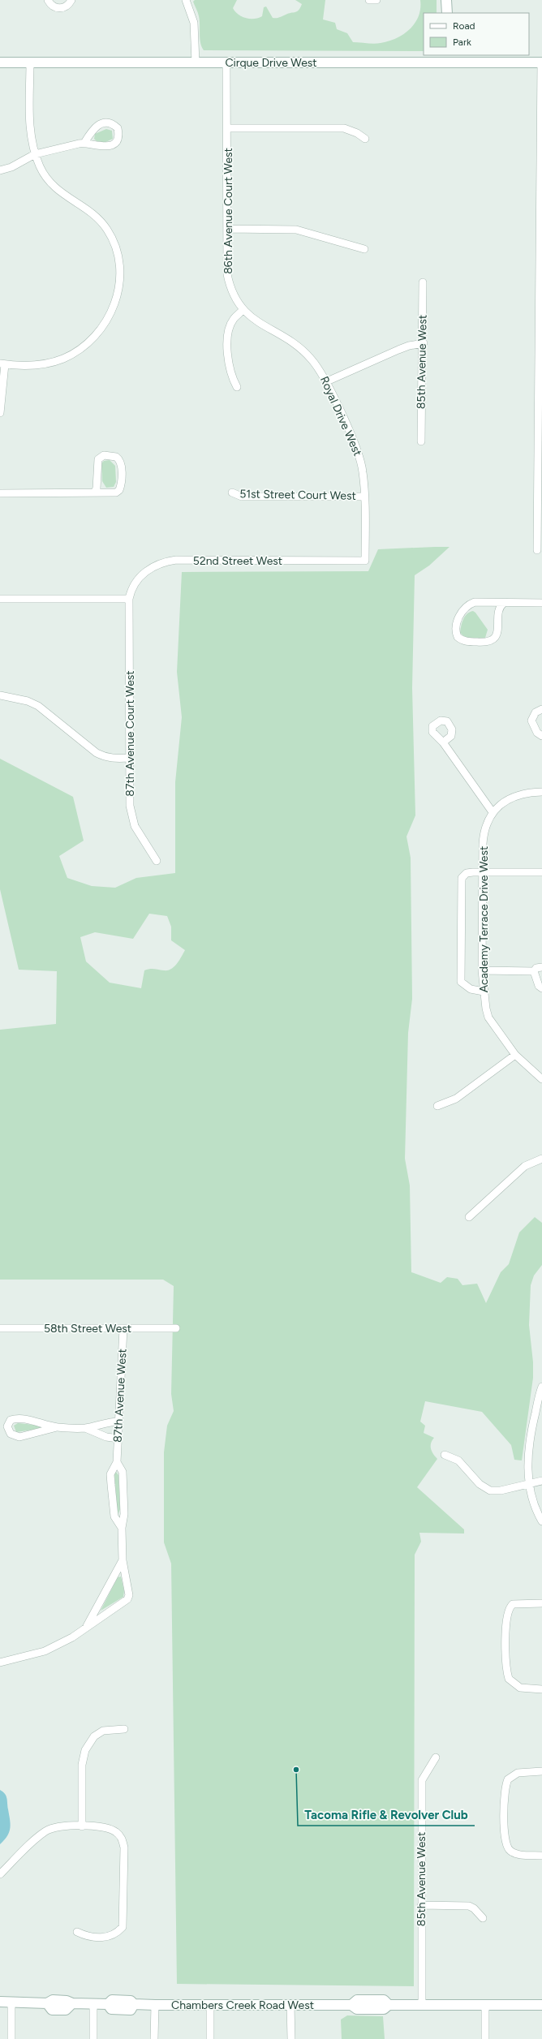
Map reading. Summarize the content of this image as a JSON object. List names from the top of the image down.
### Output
{
  "streets": {
    "street": [
      "Cirque Drive West",
      "86th Avenue Court West",
      "85th Avenue West",
      "Royal Drive West",
      "51st Street Court West",
      "52nd Street West",
      "87th Avenue Court West",
      "Academy Terrace Drive West",
      "58th Street West",
      "87th Avenue West",
      "Chambers Creek Road West"
    ]
  },
  "crossings": [
    ["Cirque Drive West", "86th Avenue Court West"],
    ["86th Avenue Court West", "Royal Drive West"],
    ["85th Avenue West", "Chambers Creek Road West"],
    ["Royal Drive West", "51st Street Court West"],
    ["Royal Drive West", "52nd Street West"],
    ["52nd Street West", "87th Avenue Court West"],
    ["58th Street West", "87th Avenue West"]
  ],
  "places": ["Tacoma Rifle & Revolver Club"],
  "legend": ["Road", "Park"]
}
